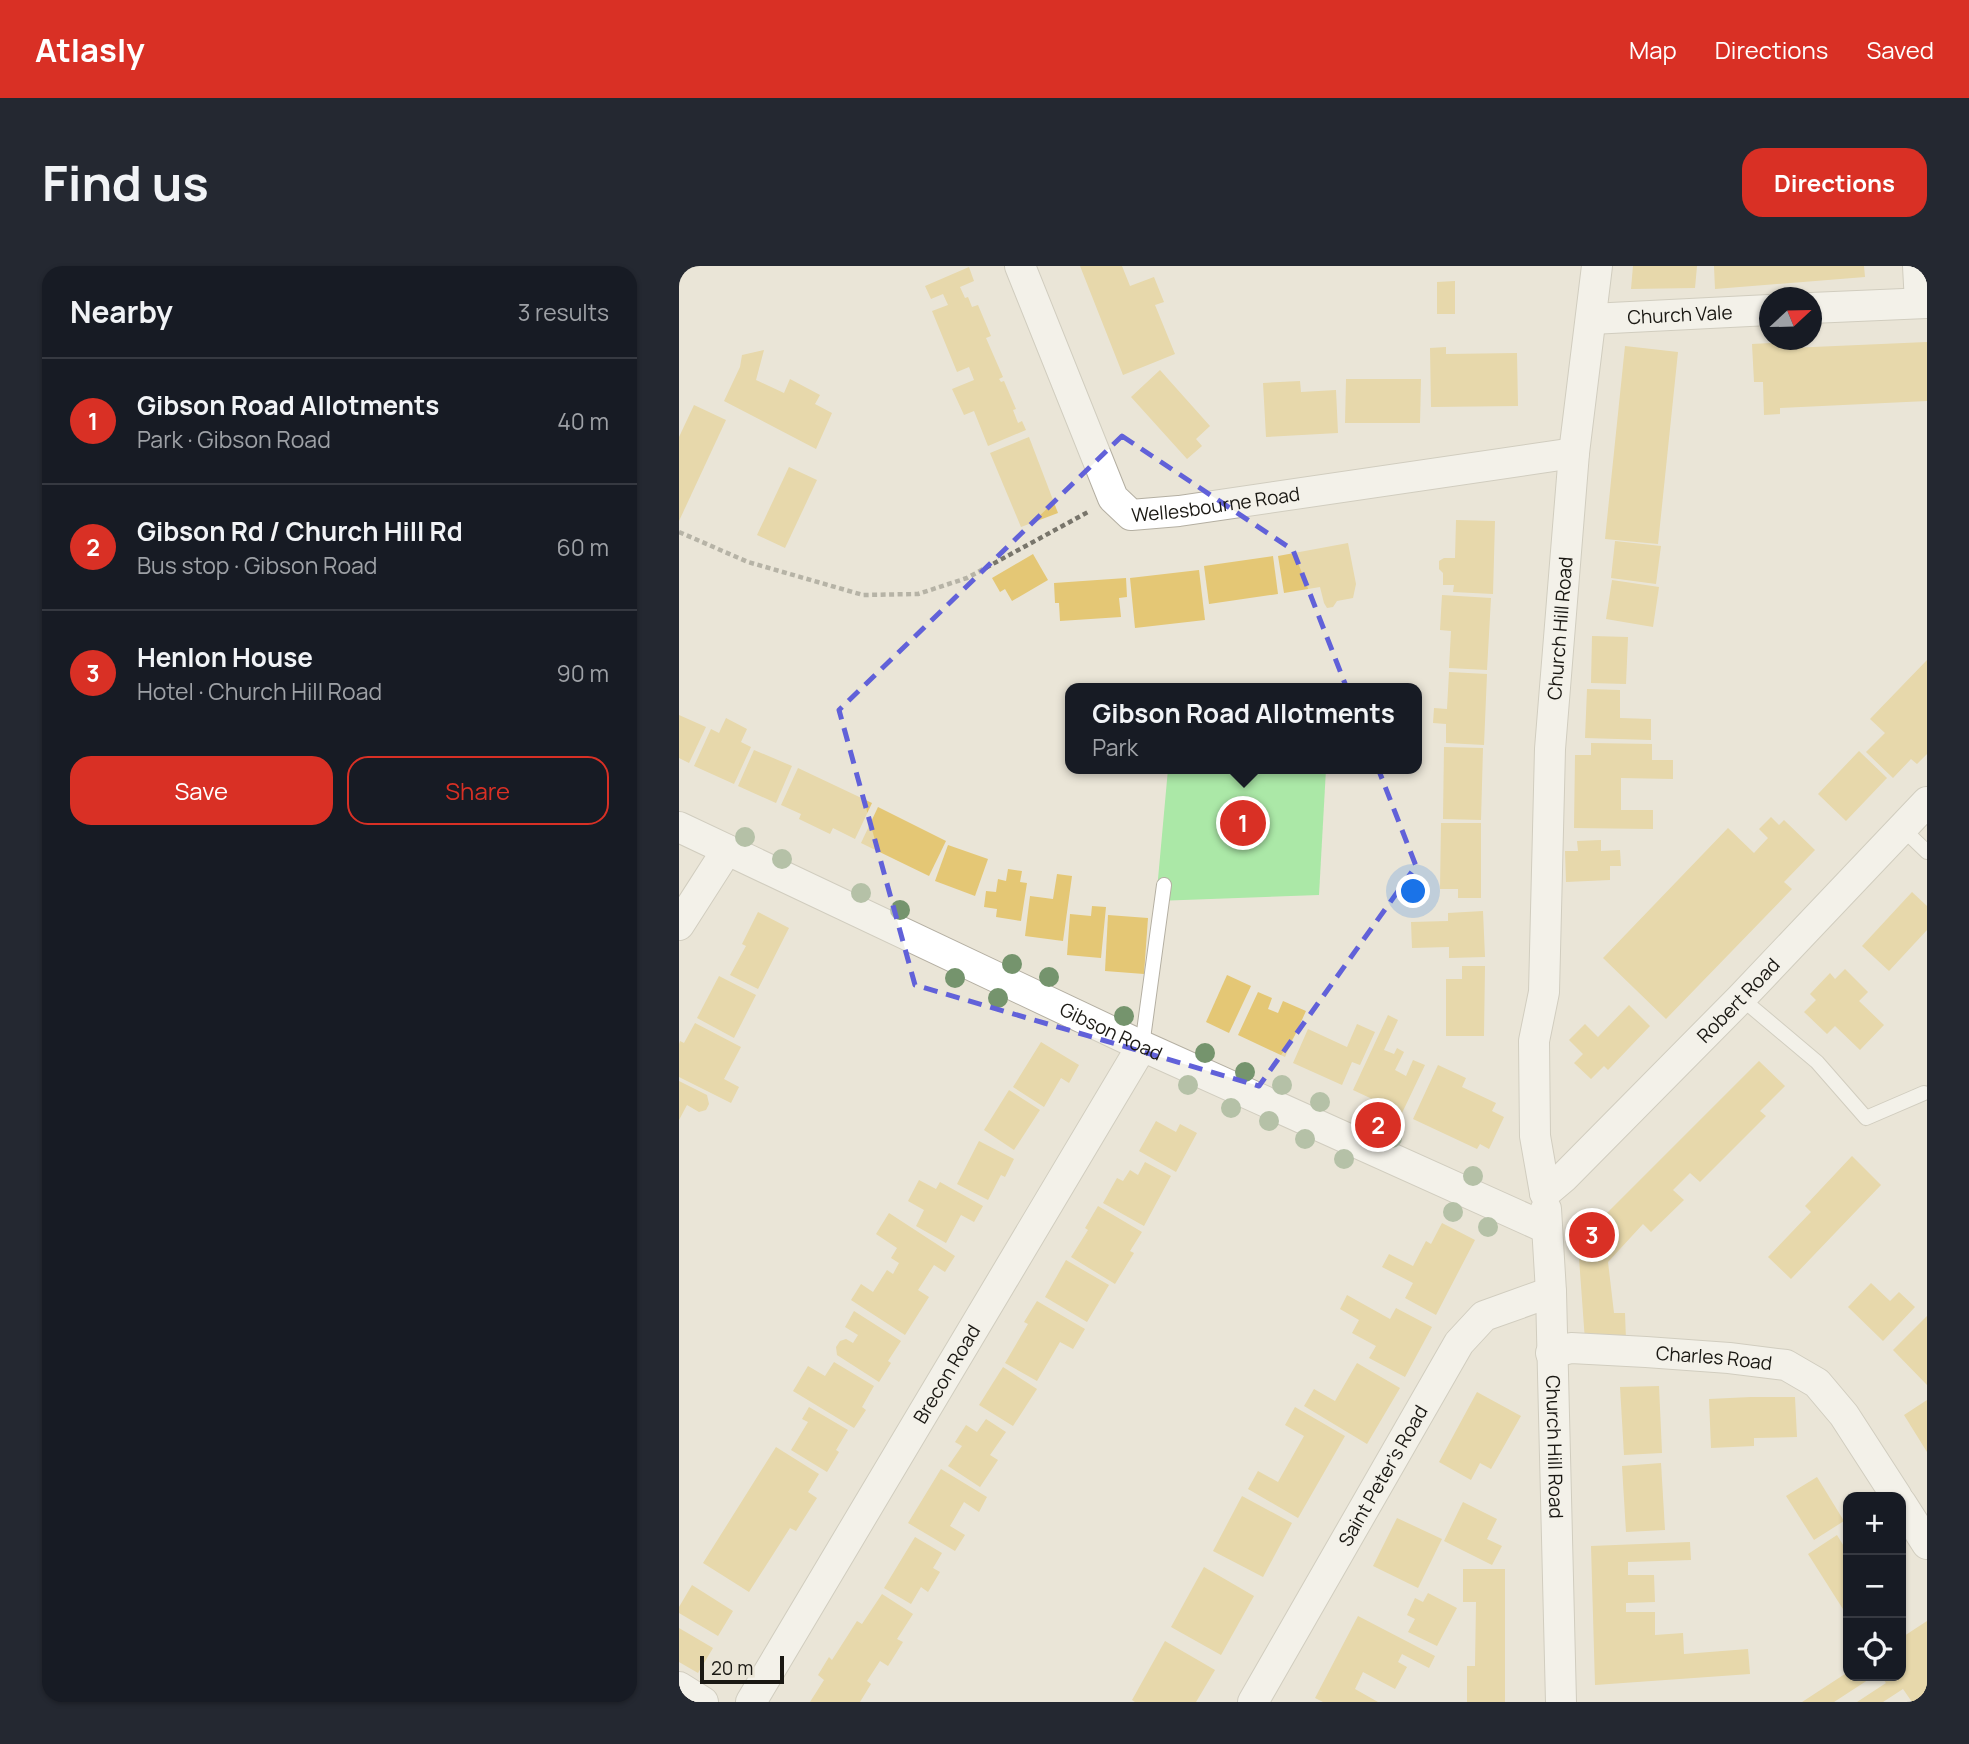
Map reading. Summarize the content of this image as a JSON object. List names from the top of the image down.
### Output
{
  "streets": {
    "street": [
      "Church Vale",
      "Wellesbourne Road",
      "Church Hill Road",
      "Robert Road",
      "Gibson Road",
      "Charles Road",
      "Brecon Road",
      "Saint Peter's Road"
    ]
  },
  "crossings": [
    ["Church Vale", "Church Hill Road"],
    ["Wellesbourne Road", "Church Hill Road"],
    ["Church Hill Road", "Robert Road"],
    ["Church Hill Road", "Gibson Road"],
    ["Church Hill Road", "Charles Road"],
    ["Church Hill Road", "Saint Peter's Road"],
    ["Gibson Road", "Brecon Road"]
  ],
  "scale_bar": "20 m",
  "north": "right",
  "page": {
    "header": "Atlasly",
    "nav": ["Map", "Directions", "Saved"],
    "buttons": [
      "Directions",
      ["Save", "Share"]
    ],
    "title": "Find us",
    "heading": ["Nearby", "3 results"],
    "list": [
      {
        "mark": "1",
        "name": "Gibson Road Allotments",
        "note": "Park · Gibson Road",
        "value": "40 m"
      },
      {
        "mark": "2",
        "name": "Gibson Rd / Church Hill Rd",
        "note": "Bus stop · Gibson Road",
        "value": "60 m"
      },
      {
        "mark": "3",
        "name": "Henlon House",
        "note": "Hotel · Church Hill Road",
        "value": "90 m"
      }
    ],
    "popup": ["Gibson Road Allotments", "Park"],
    "pins": ["1", "2", "3"],
    "map_buttons": ["+", "−"],
    "scale": "20 m"
  }
}
